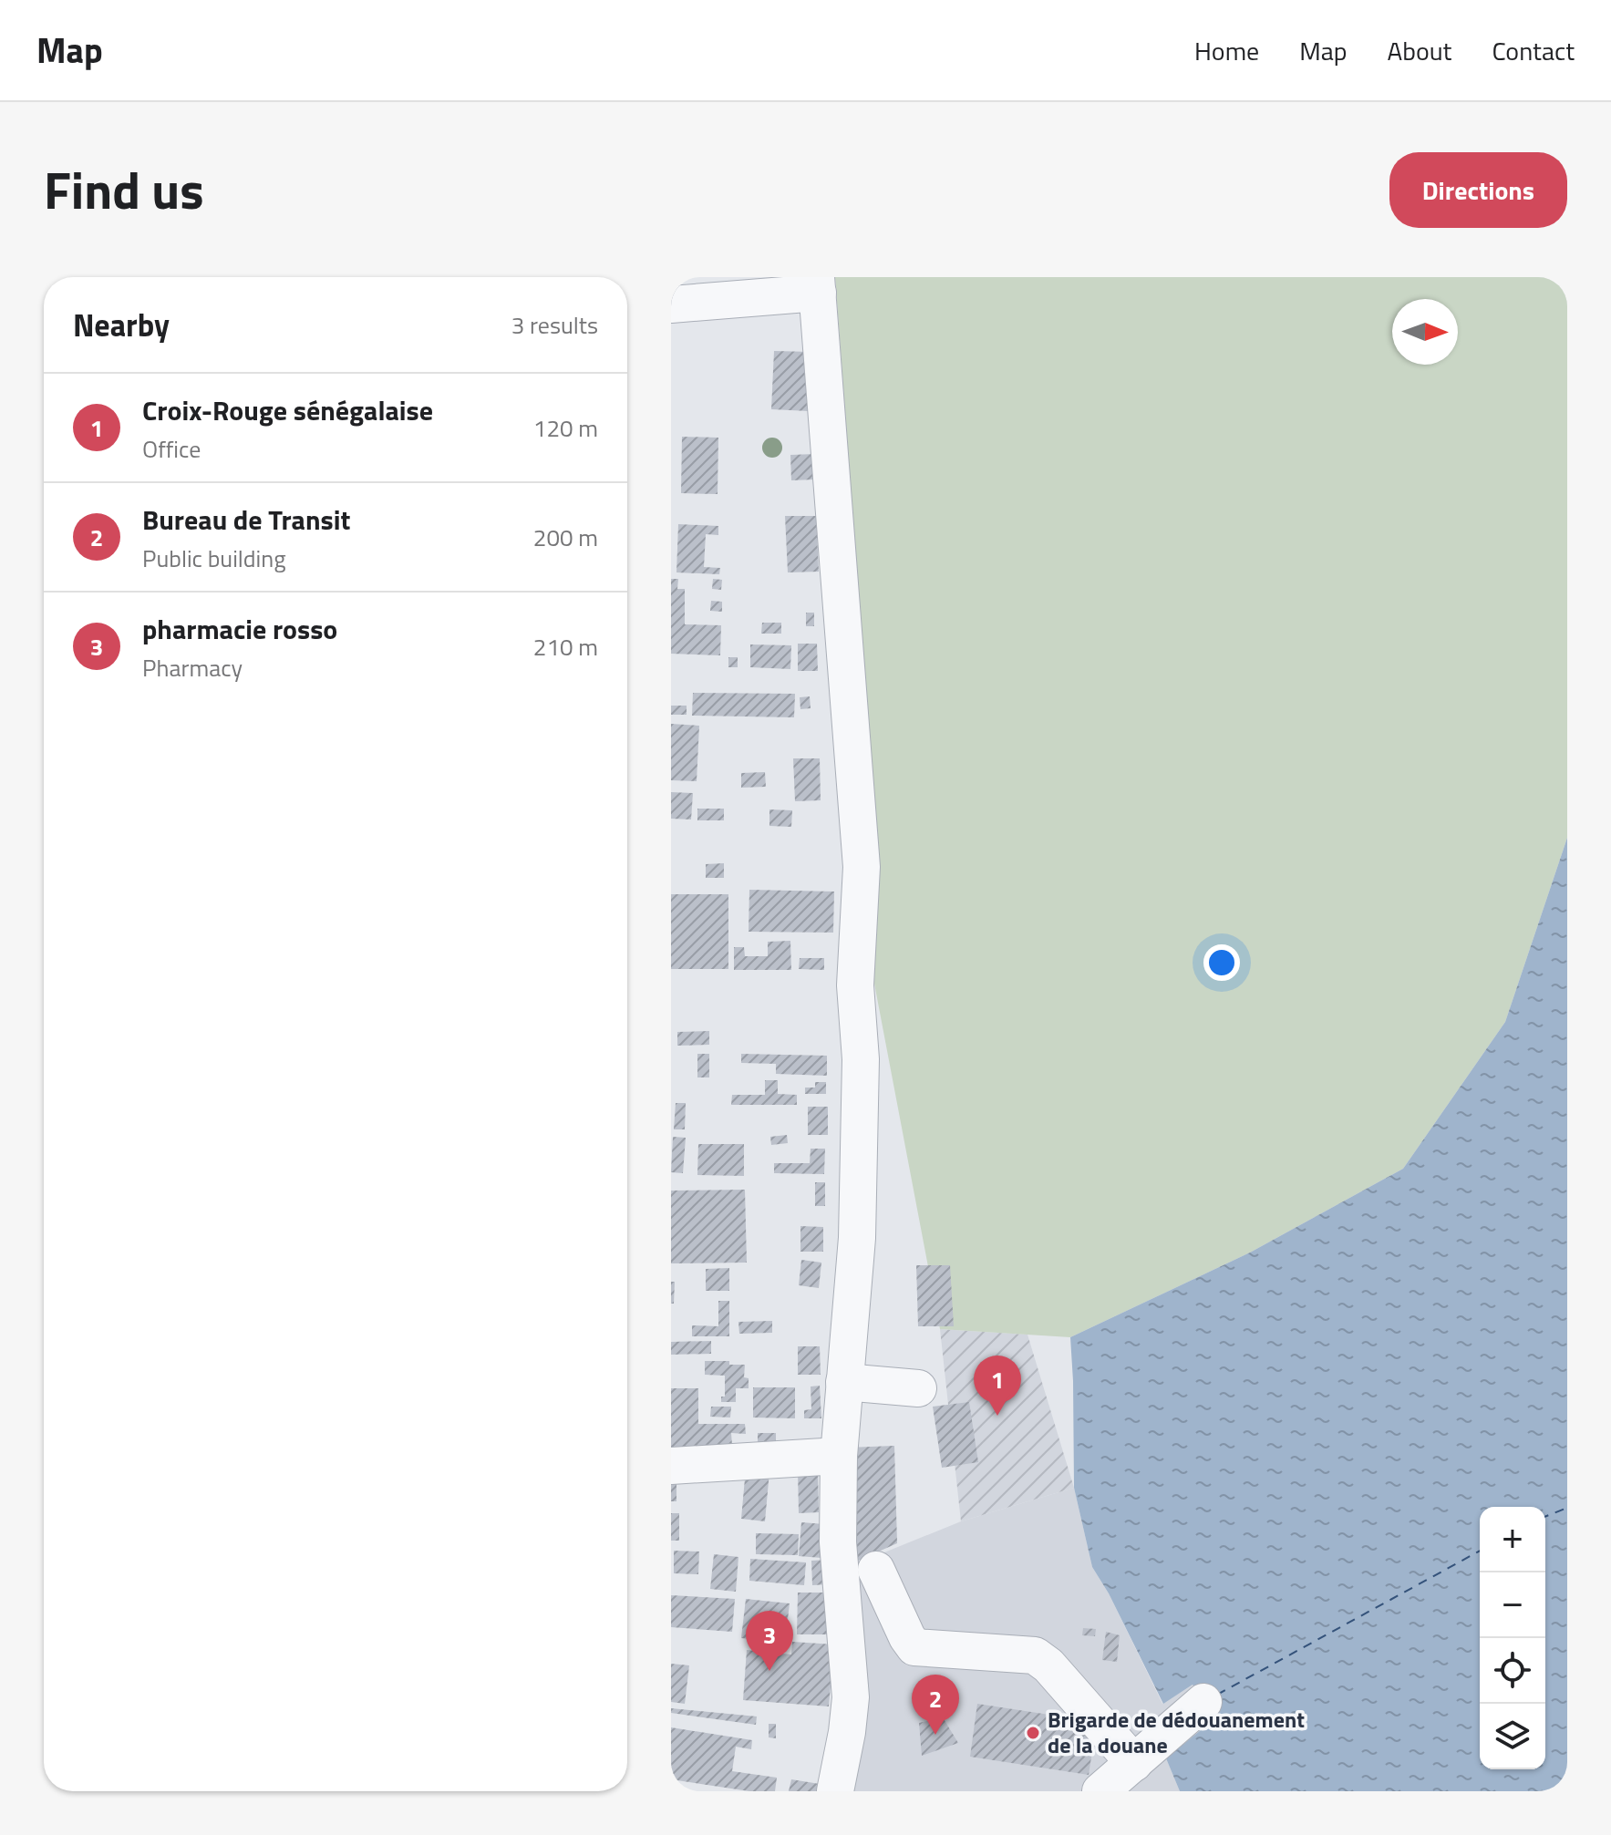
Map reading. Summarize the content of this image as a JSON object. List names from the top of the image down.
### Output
{
  "places": ["Brigarde de dédouanement de la douane"],
  "north": "right",
  "page": {
    "header": "Map",
    "nav": [
      "Home",
      "Map",
      "About",
      "Contact"
    ],
    "title": "Find us",
    "buttons": "Directions",
    "heading": ["Nearby", "3 results"],
    "list": [
      {
        "mark": "1",
        "name": "Croix-Rouge sénégalaise",
        "note": "Office",
        "value": "120 m"
      },
      {
        "mark": "2",
        "name": "Bureau de Transit",
        "note": "Public building",
        "value": "200 m"
      },
      {
        "mark": "3",
        "name": "pharmacie rosso",
        "note": "Pharmacy",
        "value": "210 m"
      }
    ],
    "pins": ["1", "3", "2"],
    "map_buttons": ["+", "−"]
  }
}
